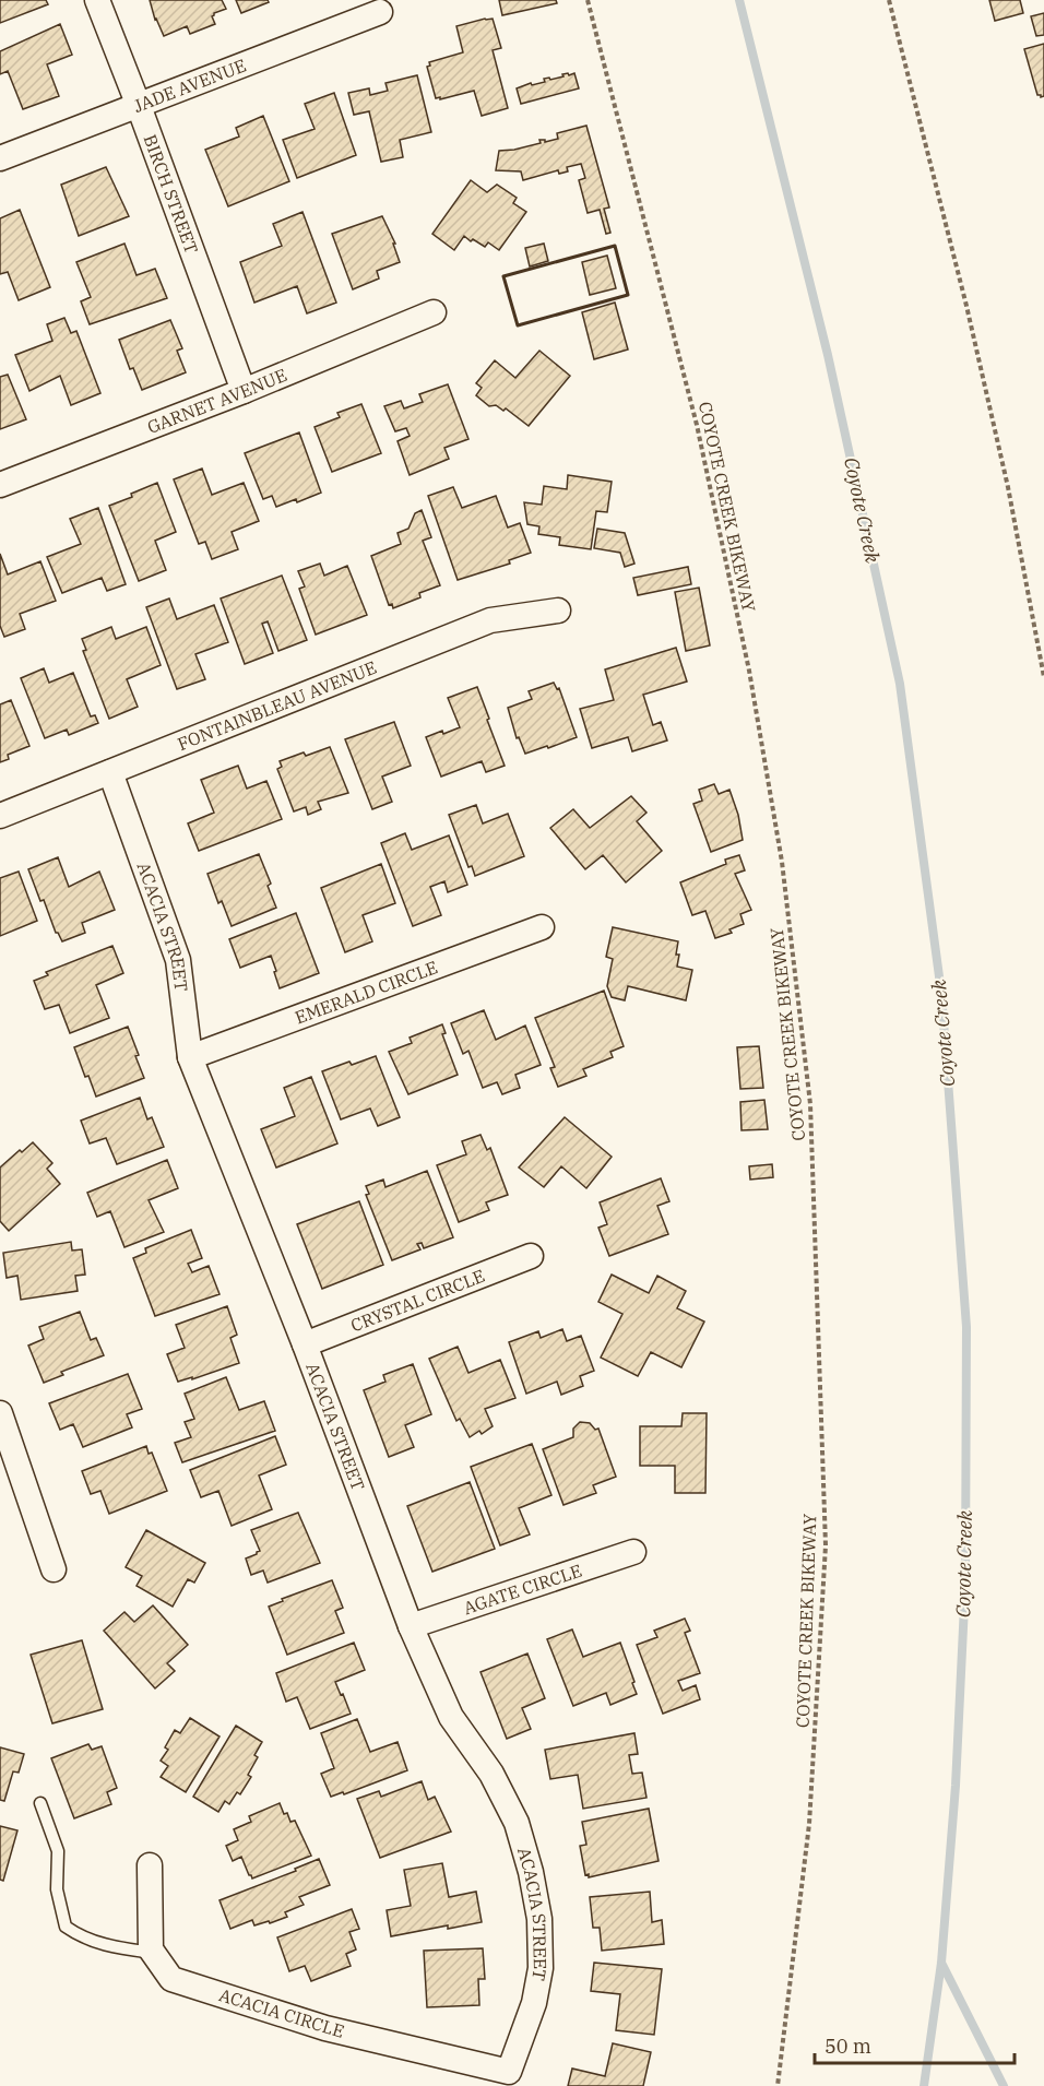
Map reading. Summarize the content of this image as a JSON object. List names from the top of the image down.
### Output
{
  "streets": {
    "street": [
      "JADE AVENUE",
      "BIRCH STREET",
      "GARNET AVENUE",
      "FONTAINBLEAU AVENUE",
      "ACACIA STREET",
      "EMERALD CIRCLE",
      "CRYSTAL CIRCLE",
      "AGATE CIRCLE",
      "ACACIA CIRCLE"
    ],
    "path": ["COYOTE CREEK BIKEWAY"]
  },
  "crossings": [
    ["JADE AVENUE", "BIRCH STREET"],
    ["BIRCH STREET", "GARNET AVENUE"],
    ["FONTAINBLEAU AVENUE", "ACACIA STREET"],
    ["ACACIA STREET", "EMERALD CIRCLE"],
    ["ACACIA STREET", "CRYSTAL CIRCLE"],
    ["ACACIA STREET", "AGATE CIRCLE"],
    ["ACACIA STREET", "ACACIA CIRCLE"]
  ],
  "water": ["Coyote Creek"],
  "scale_bar": "50 m"
}
